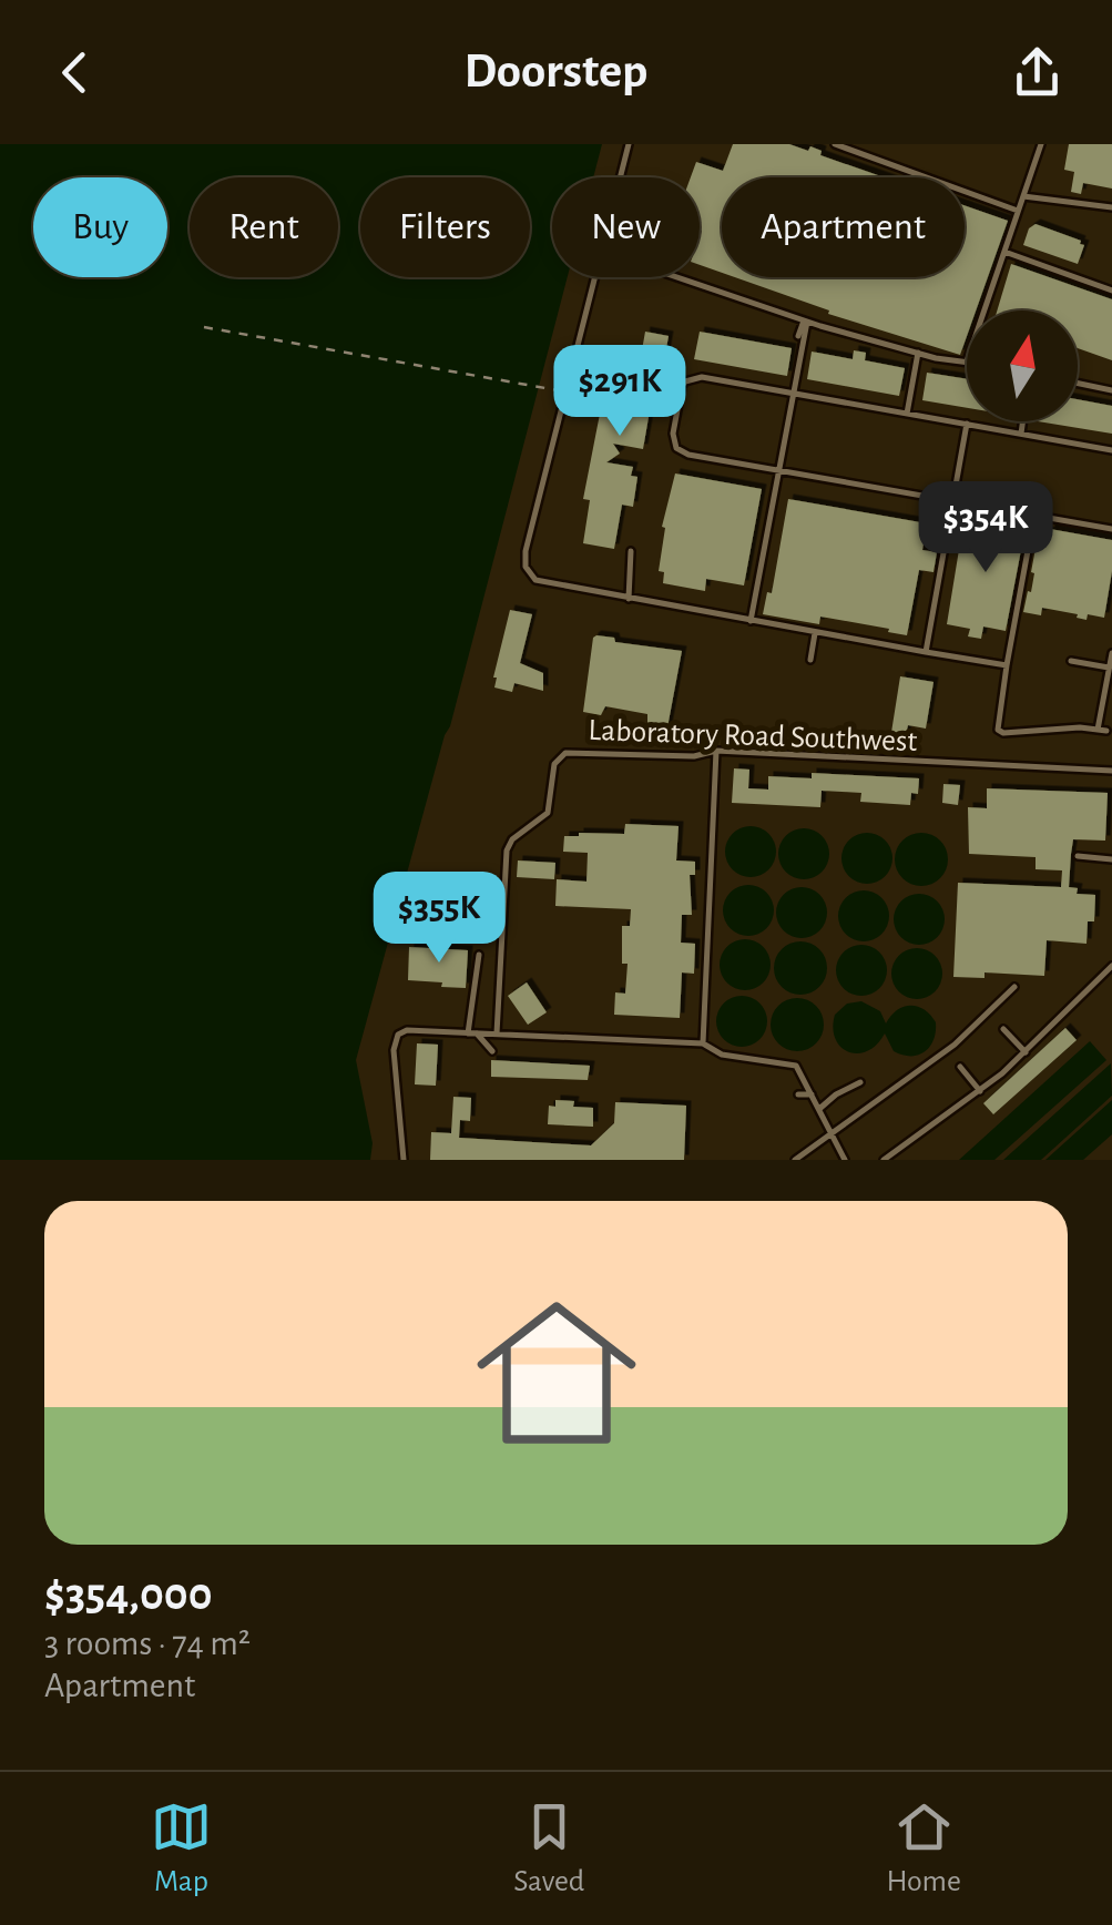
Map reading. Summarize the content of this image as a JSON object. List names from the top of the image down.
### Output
{
  "streets": {
    "lane": ["Laboratory Road Southwest"]
  },
  "north": "top",
  "page": {
    "header": "Doorstep",
    "chip": [
      "Buy",
      "Rent",
      "Filters",
      "New",
      "Apartment"
    ],
    "price": ["$291K", "$354K", "$355K"],
    "list": [
      {
        "name": "$354,000",
        "note": "3 rooms · 74 m² · Apartment"
      }
    ],
    "tabs": ["Map", "Saved", "Home"]
  }
}
